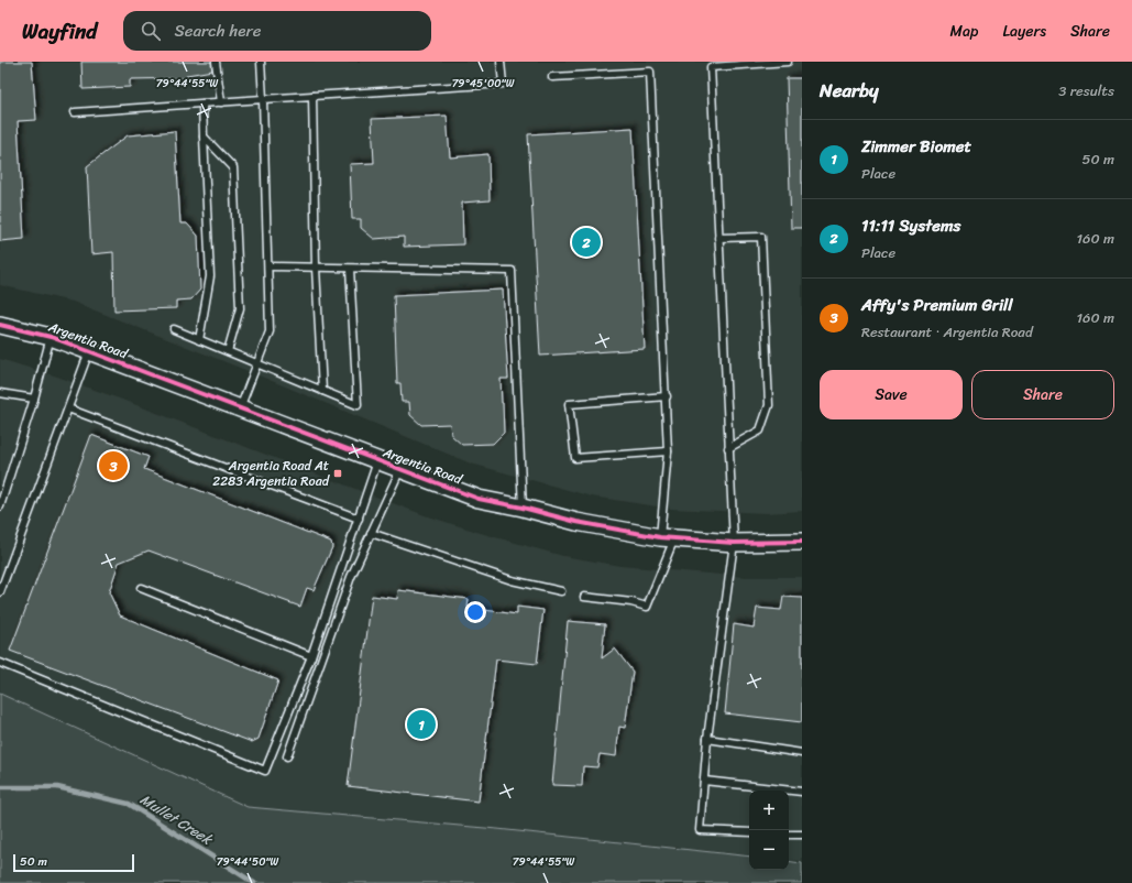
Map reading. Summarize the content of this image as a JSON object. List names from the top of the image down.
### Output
{
  "streets": {
    "street": ["Argentia Road"]
  },
  "water": ["Mullet Creek"],
  "places": {
    "transit": ["Argentia Road At 2283 Argentia Road"]
  },
  "scale_bar": "50 m",
  "page": {
    "header": "Wayfind",
    "search": "Search here",
    "nav": ["Map", "Layers", "Share"],
    "heading": ["Nearby", "3 results"],
    "list": [
      {
        "mark": "1",
        "name": "Zimmer Biomet",
        "note": "Place",
        "value": "50 m"
      },
      {
        "mark": "2",
        "name": "11:11 Systems",
        "note": "Place",
        "value": "160 m"
      },
      {
        "mark": "3",
        "name": "Affy's Premium Grill",
        "note": "Restaurant · Argentia Road",
        "value": "160 m"
      }
    ],
    "pins": ["2", "3", "1"],
    "buttons": ["Save", "Share"],
    "map_buttons": ["+", "−"],
    "scale": "50 m"
  },
  "coordinates": ["79°44'55\"W", "79°45'00\"W", "79°44'50\"W"]
}
